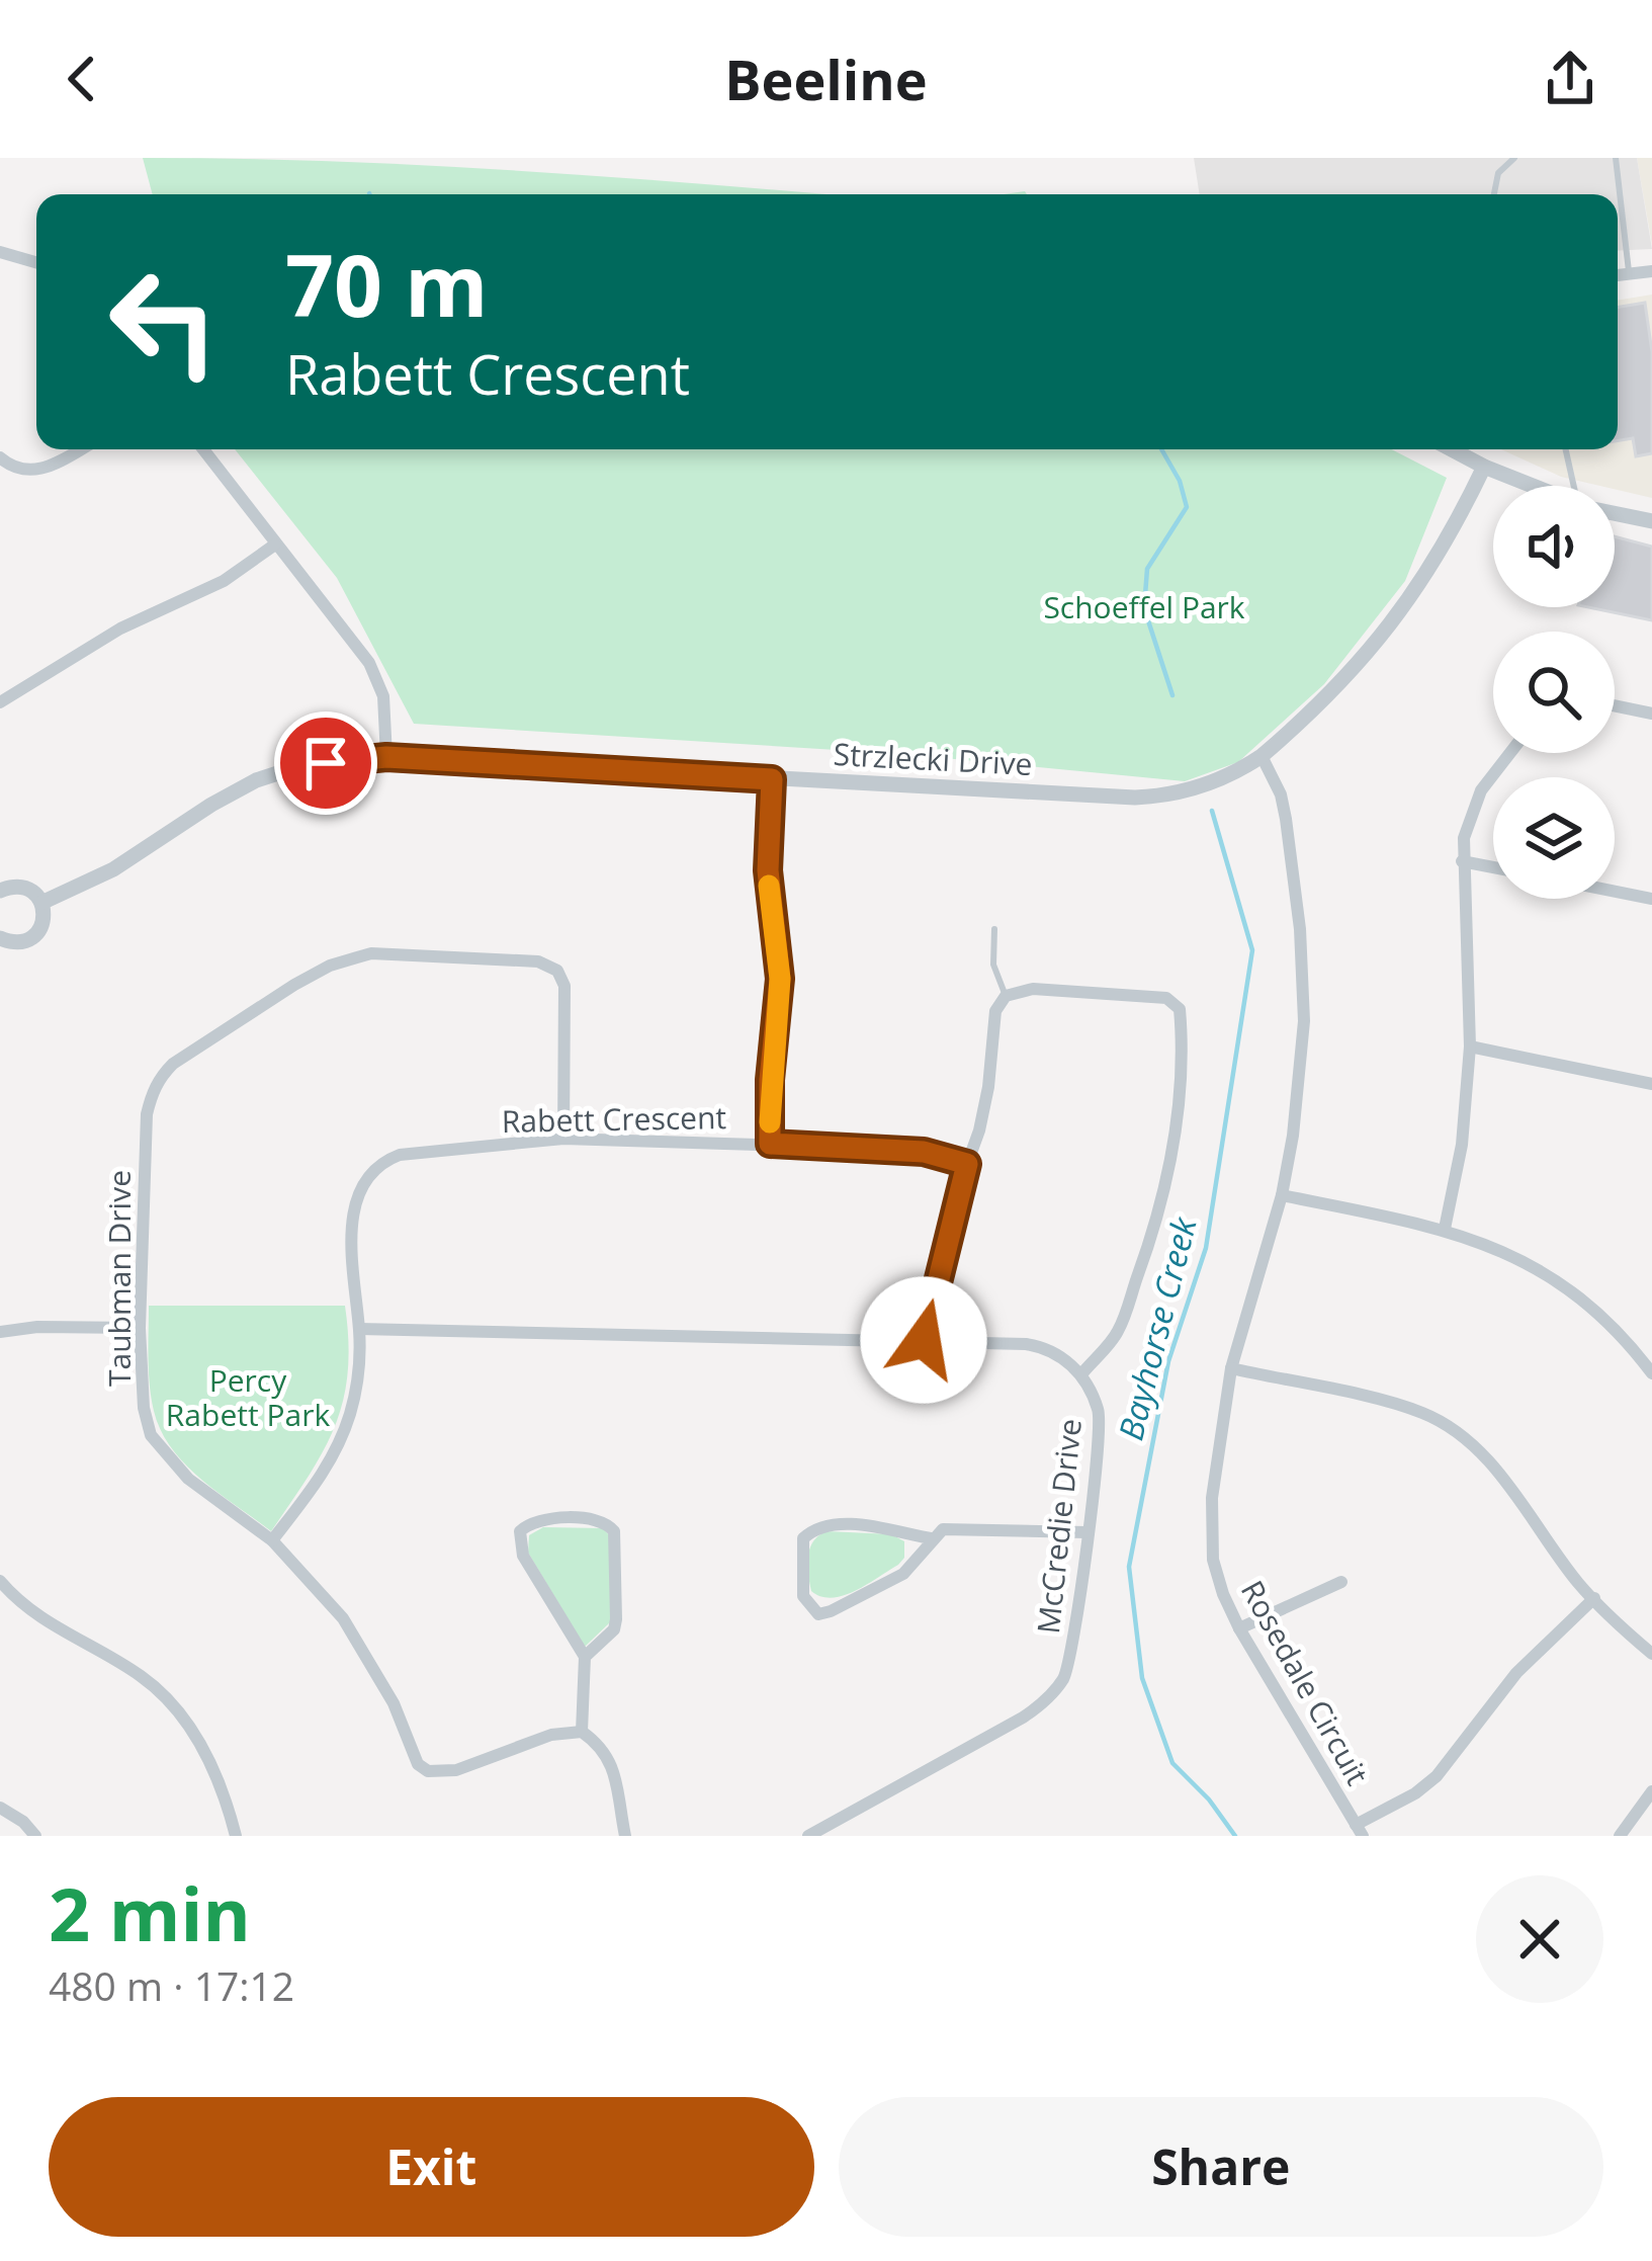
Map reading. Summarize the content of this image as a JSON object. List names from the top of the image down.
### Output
{
  "streets": {
    "street": [
      "Strzlecki Drive",
      "Rabett Crescent",
      "Taubman Drive",
      "McCredie Drive",
      "Rosedale Circuit"
    ]
  },
  "crossings": [
    ["Strzlecki Drive", "Rosedale Circuit"],
    ["Rabett Crescent", "Taubman Drive"],
    ["Rabett Crescent", "McCredie Drive"]
  ],
  "water": ["Bayhorse Creek"],
  "parks": ["Schoeffel Park", "Percy Rabett Park"],
  "page": {
    "header": "Beeline",
    "turn": ["70 m", "Rabett Crescent"],
    "heading": ["2 min", "480 m · 17:12"],
    "buttons": ["Exit", "Share"]
  }
}
